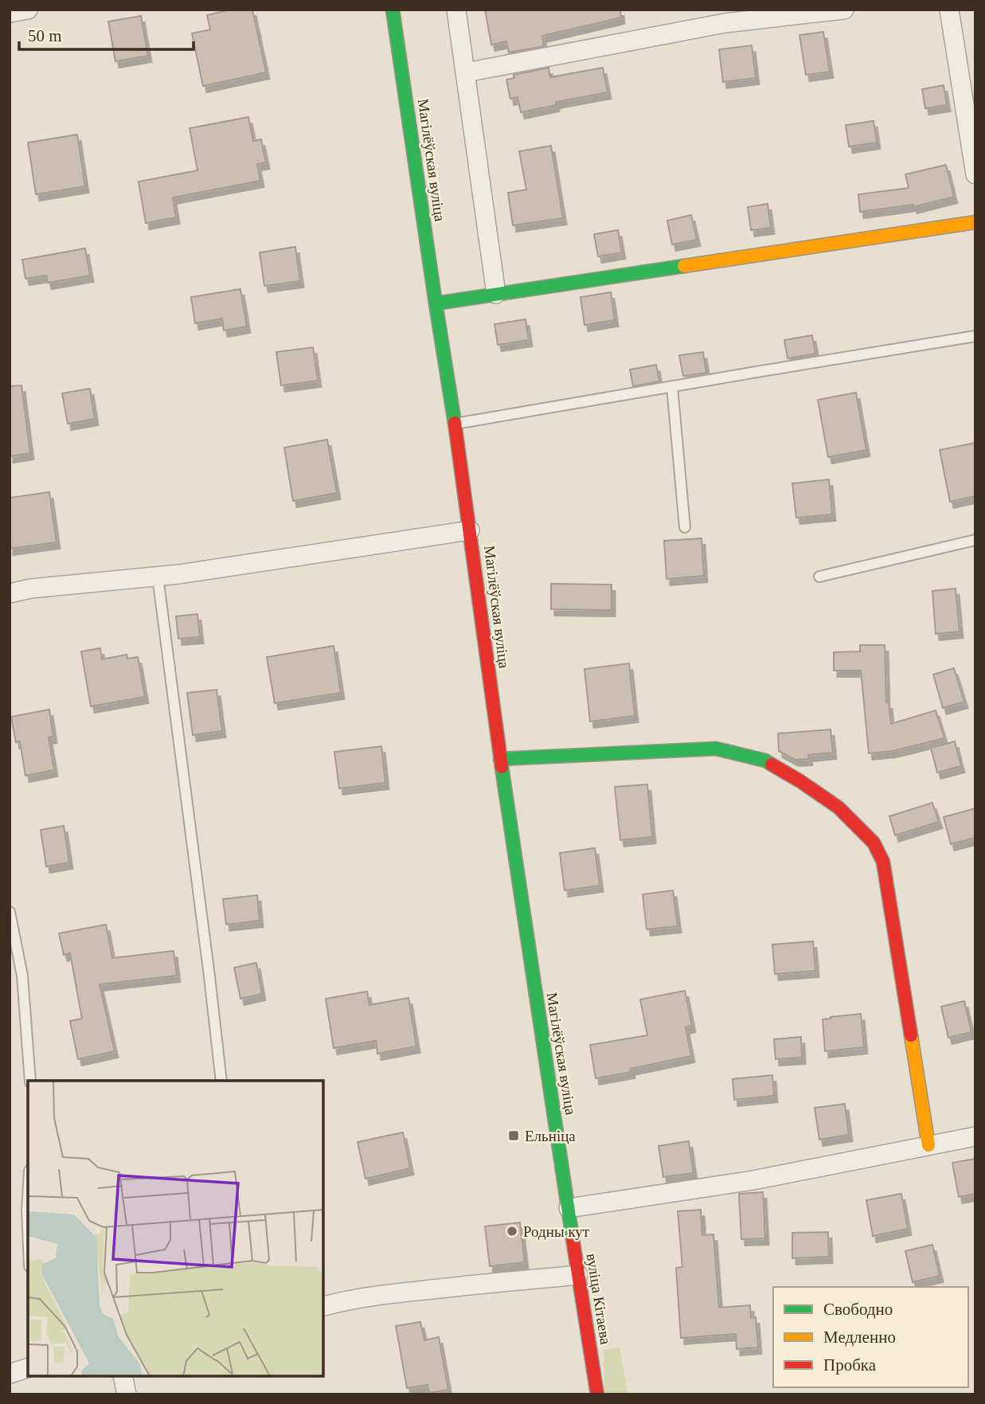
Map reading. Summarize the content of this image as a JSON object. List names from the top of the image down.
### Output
{
  "streets": {
    "main road": ["Магілёўская вуліца", "вуліца Кітаева"]
  },
  "crossings": [
    ["Магілёўская вуліца", "вуліца Кітаева"]
  ],
  "places": {
    "transit": ["Ельніца"],
    "other": ["Родны кут"]
  },
  "legend": ["Свободно", "Медленно", "Пробка"],
  "scale_bar": "50 m"
}
